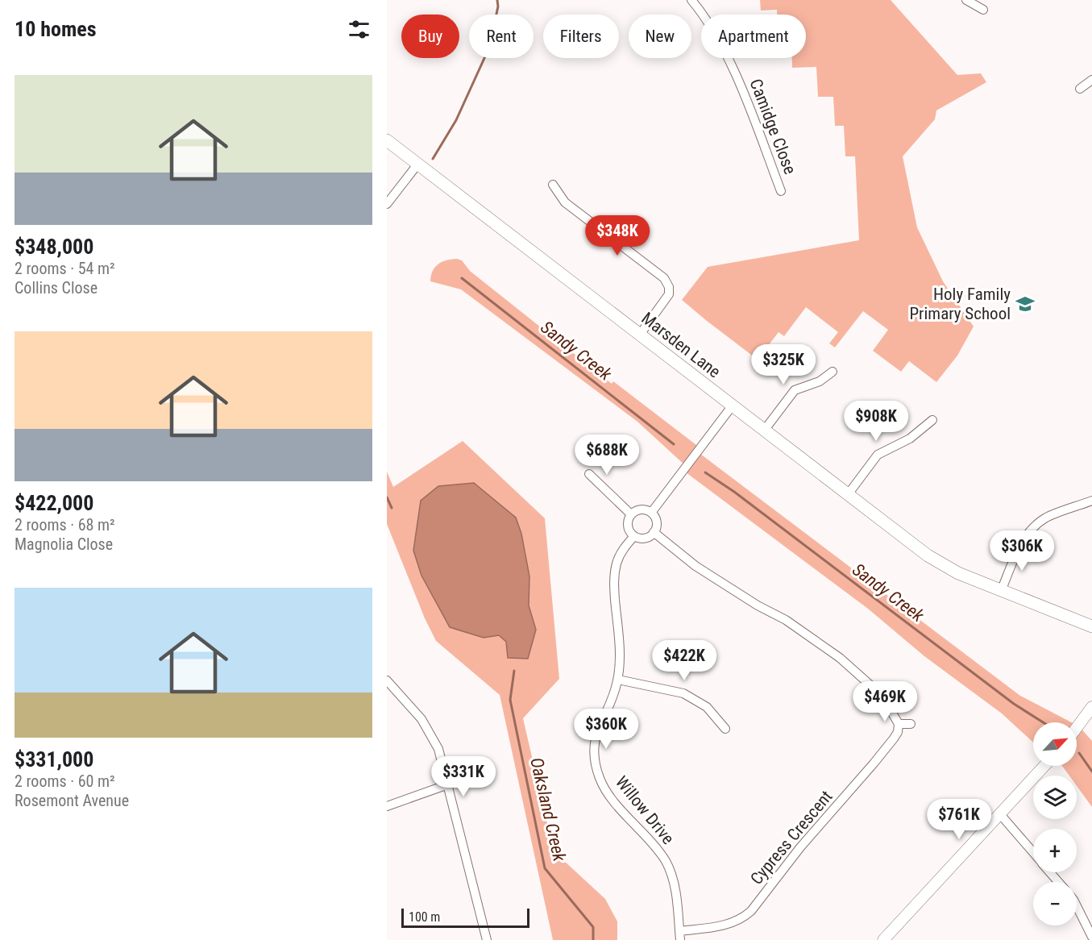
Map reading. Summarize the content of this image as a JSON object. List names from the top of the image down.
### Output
{
  "streets": {
    "main road": ["Marsden Lane"],
    "street": ["Camidge Close", "Willow Drive", "Cypress Crescent"]
  },
  "crossings": [
    ["Willow Drive", "Cypress Crescent"]
  ],
  "water": ["Sandy Creek", "Oaksland Creek"],
  "places": {
    "school or university": ["Holy Family Primary School"]
  },
  "scale_bar": "100 m",
  "north": "top right",
  "page": {
    "heading": "10 homes",
    "chip": [
      "Buy",
      "Rent",
      "Filters",
      "New",
      "Apartment"
    ],
    "list": [
      {
        "name": "$348,000",
        "note": "2 rooms · 54 m² · Collins Close"
      },
      {
        "name": "$422,000",
        "note": "2 rooms · 68 m² · Magnolia Close"
      },
      {
        "name": "$331,000",
        "note": "2 rooms · 60 m² · Rosemont Avenue"
      }
    ],
    "price": [
      "$348K",
      "$325K",
      "$908K",
      "$688K",
      "$306K",
      "$422K",
      "$469K",
      "$360K",
      "$331K",
      "$761K"
    ],
    "map_buttons": ["+", "−"],
    "scale": "100 m"
  }
}
